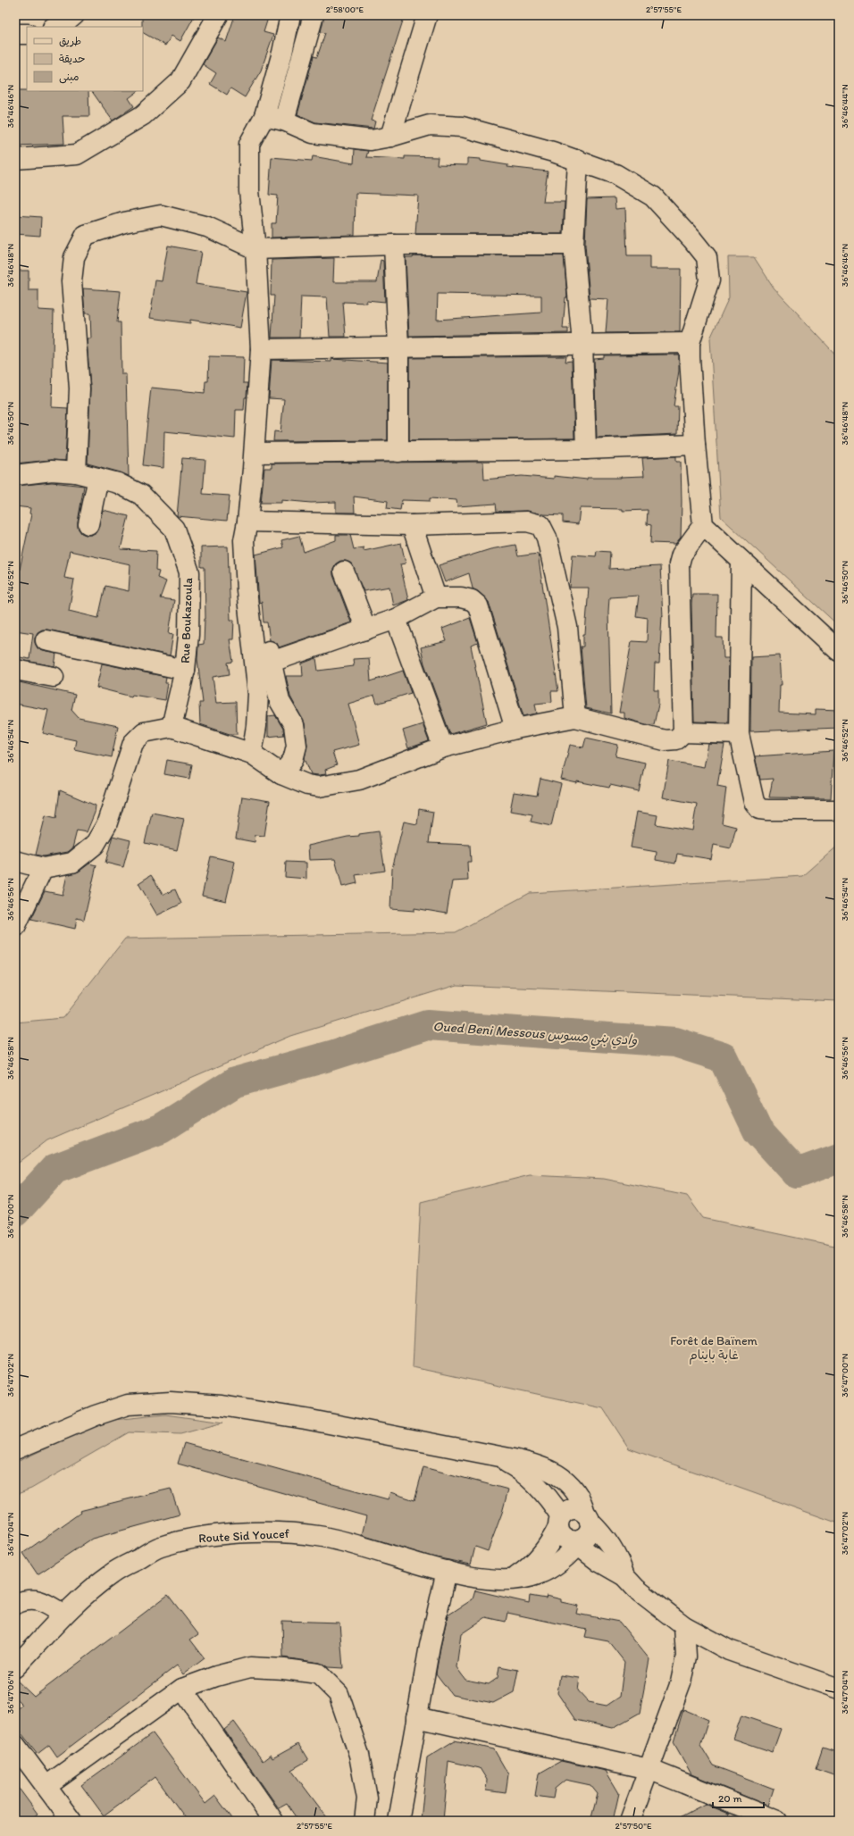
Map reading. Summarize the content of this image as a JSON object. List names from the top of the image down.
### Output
{
  "streets": {
    "street": ["Rue Boukazoula", "Route Sid Youcef"]
  },
  "water": ["Oued Beni Messous وادي بني مسوس"],
  "parks": ["Forêt de Baïnem غابة باينام"],
  "legend": ["طريق", "حديقة", "مبنى"],
  "scale_bar": "20 m",
  "coordinates": [
    "2°58'00\"E",
    "2°57'55\"E",
    "36°46'44\"N",
    "36°46'46\"N",
    "36°46'48\"N",
    "36°46'50\"N",
    "36°46'52\"N",
    "36°46'54\"N",
    "36°46'56\"N",
    "36°46'58\"N",
    "36°47'00\"N",
    "36°47'02\"N",
    "36°47'04\"N",
    "36°47'06\"N",
    "2°57'50\"E"
  ]
}
